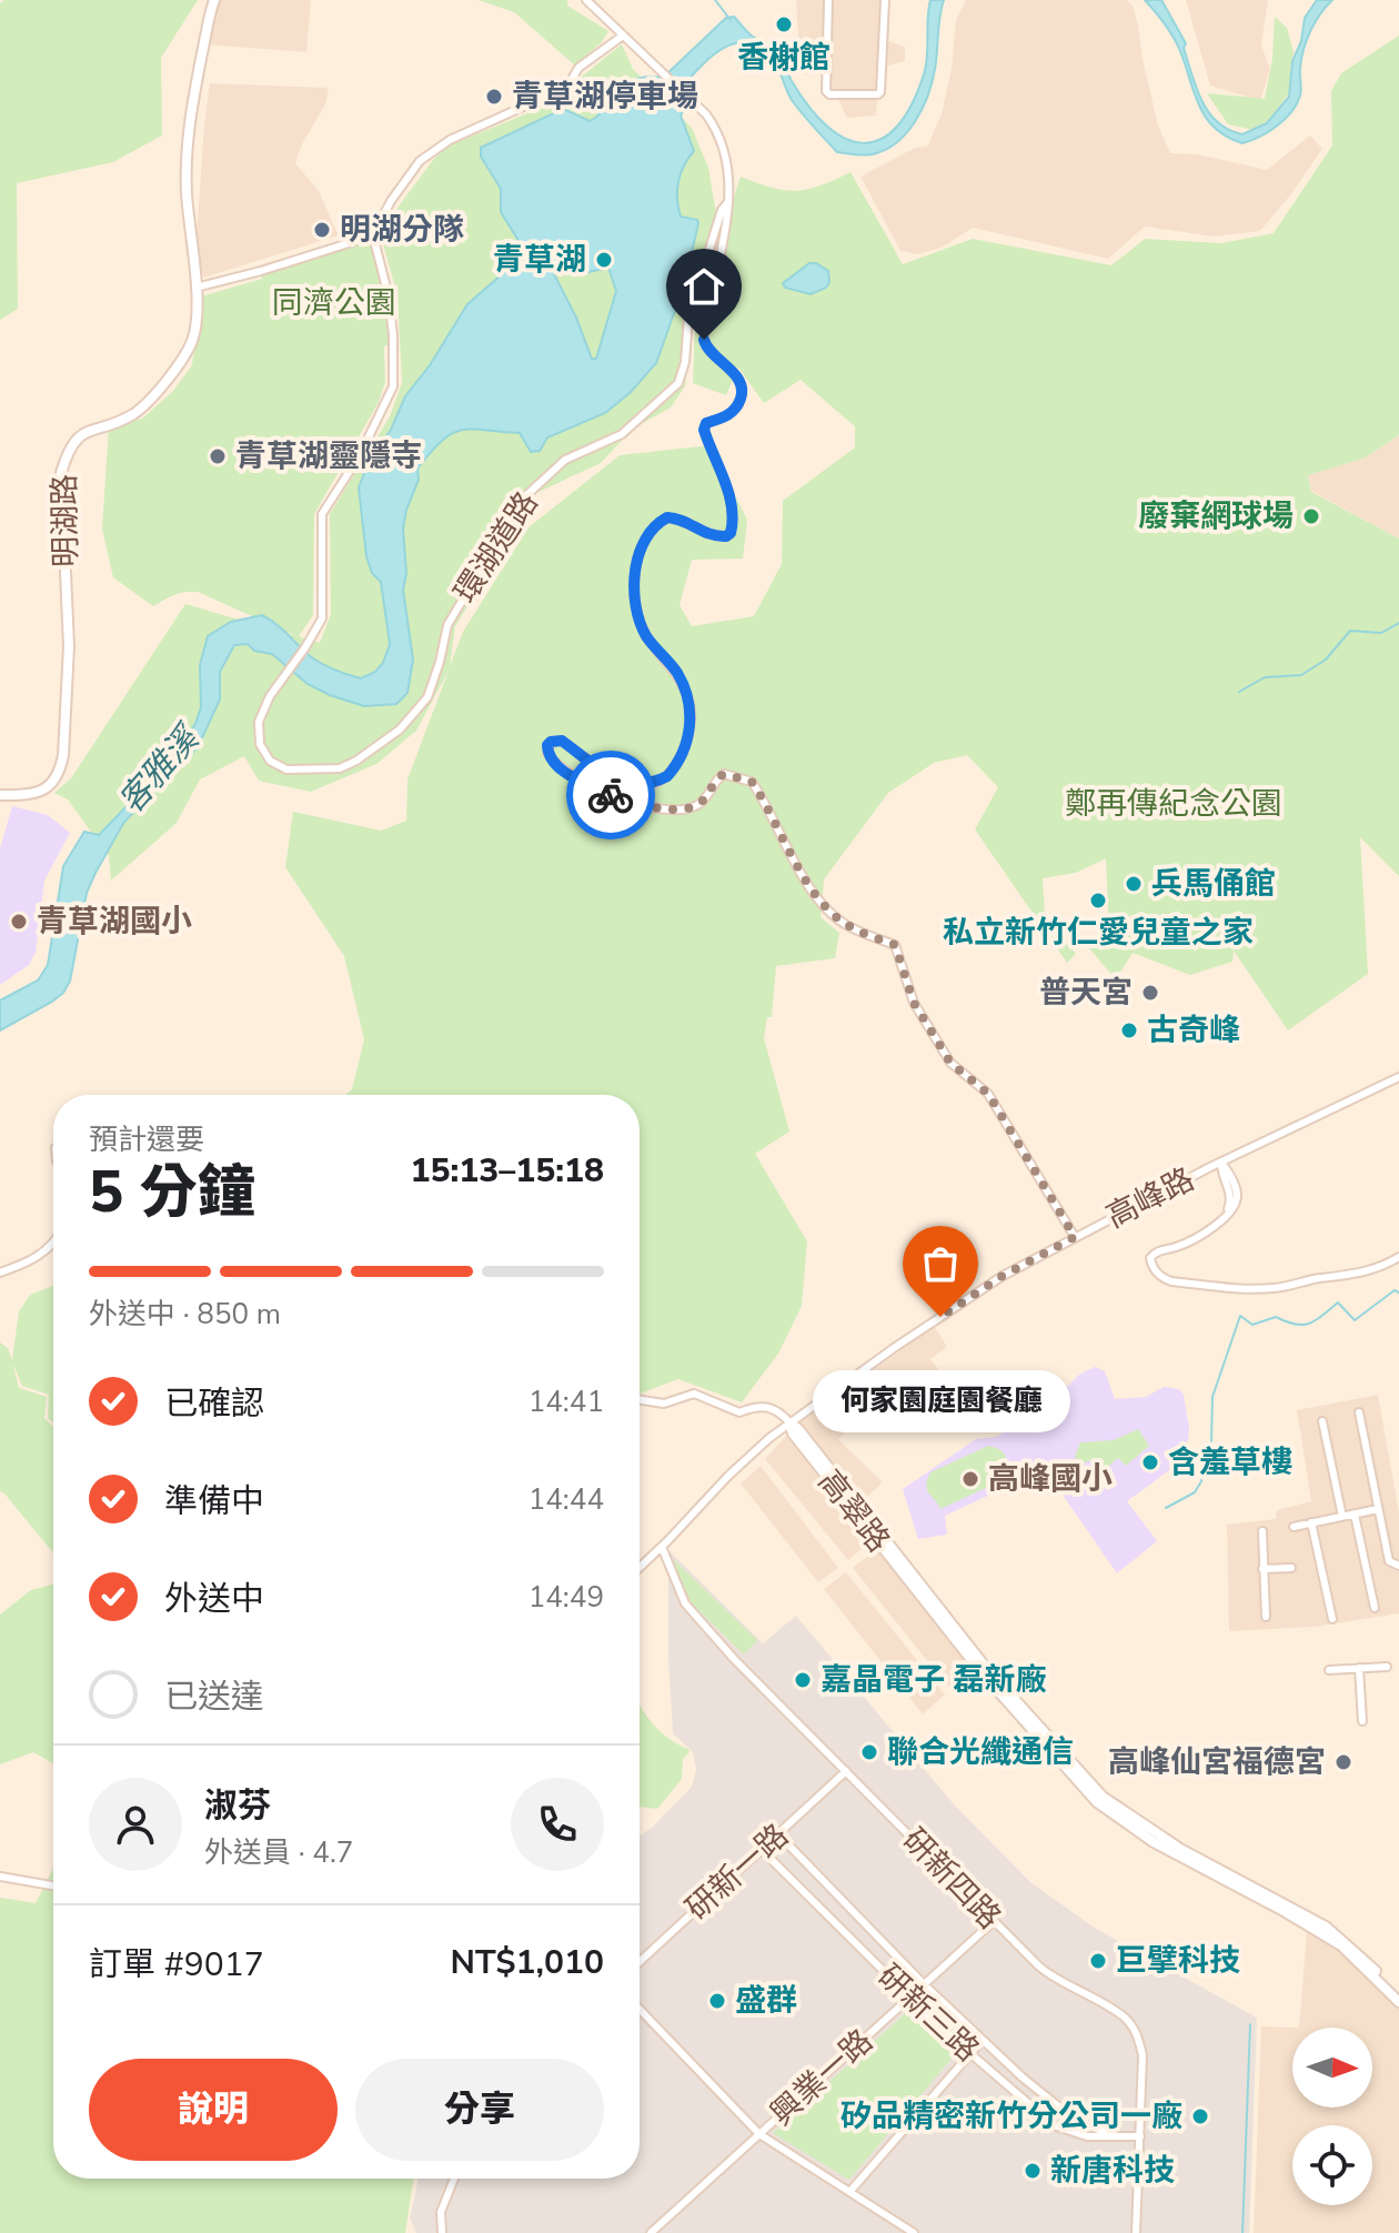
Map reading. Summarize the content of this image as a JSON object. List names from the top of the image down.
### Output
{
  "streets": {
    "street": [
      "明湖路",
      "環湖道路",
      "高峰路",
      "高翠路",
      "研新一路",
      "研新四路",
      "研新三路",
      "興業一路"
    ]
  },
  "crossings": [
    ["高峰路", "高翠路"],
    ["高峰路", "研新四路"],
    ["研新一路", "研新四路"],
    ["研新一路", "研新三路"],
    ["研新四路", "研新三路"],
    ["研新四路", "興業一路"],
    ["研新三路", "興業一路"]
  ],
  "water": ["客雅溪"],
  "parks": ["同濟公園", "鄭再傳紀念公園"],
  "places": [
    "香榭館",
    "青草湖停車場",
    "明湖分隊",
    "青草湖",
    "青草湖靈隱寺",
    "廢棄網球場",
    "兵馬俑館",
    "私立新竹仁愛兒童之家",
    "青草湖國小",
    "普天宮",
    "古奇峰",
    "何家園庭園餐廳",
    "含羞草樓",
    "高峰國小",
    "嘉晶電子 磊新廠",
    "聯合光纖通信",
    "高峰仙宮福德宮",
    "巨擘科技",
    "盛群",
    "矽品精密新竹分公司一廠",
    "新唐科技"
  ],
  "north": "right",
  "page": {
    "heading": ["5 分鐘", "預計還要", "15:13–15:18"],
    "panel": [
      "淑芬",
      "外送員 · 4.7",
      "訂單 #9017",
      "NT$1,010"
    ],
    "bar": "外送中 · 850 m",
    "list": [
      ["已確認", "14:41"],
      ["準備中", "14:44"],
      ["外送中", "14:49"],
      "已送達"
    ],
    "bubble": "何家園庭園餐廳",
    "buttons": ["說明", "分享"]
  }
}
